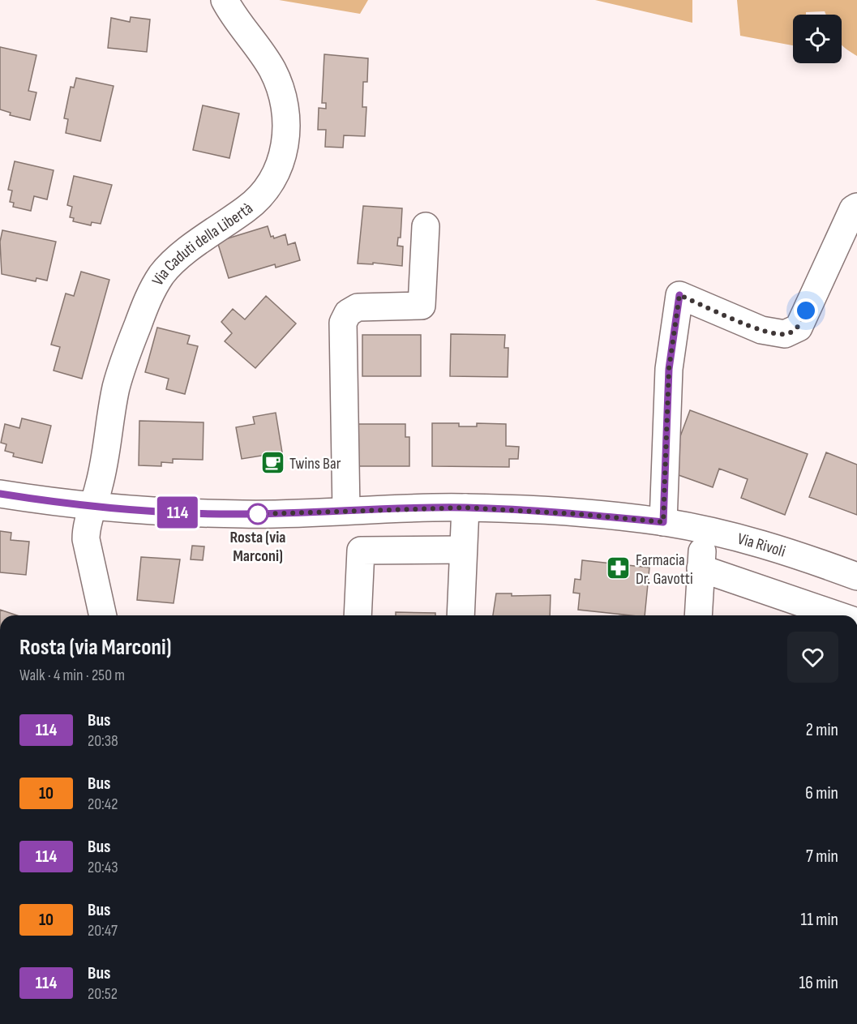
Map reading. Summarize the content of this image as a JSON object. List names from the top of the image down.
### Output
{
  "streets": {
    "street": ["Via Caduti della Libertà", "Via Rivoli"]
  },
  "crossings": [
    ["Via Caduti della Libertà", "Via Rivoli"]
  ],
  "places": {
    "cafe": ["Twins Bar"],
    "other": ["Rosta (via Marconi)"],
    "pharmacy": ["Farmacia Dr. Gavotti"]
  },
  "lines": ["bus line 114"],
  "page": {
    "on_map": "114",
    "heading": ["Rosta (via Marconi)", "Walk · 4 min · 250 m"],
    "list": [
      {
        "mark": "114",
        "name": "Bus",
        "note": "20:38",
        "value": "2 min"
      },
      {
        "mark": "10",
        "name": "Bus",
        "note": "20:42",
        "value": "6 min"
      },
      {
        "mark": "114",
        "name": "Bus",
        "note": "20:43",
        "value": "7 min"
      },
      {
        "mark": "10",
        "name": "Bus",
        "note": "20:47",
        "value": "11 min"
      },
      {
        "mark": "114",
        "name": "Bus",
        "note": "20:52",
        "value": "16 min"
      }
    ]
  }
}
